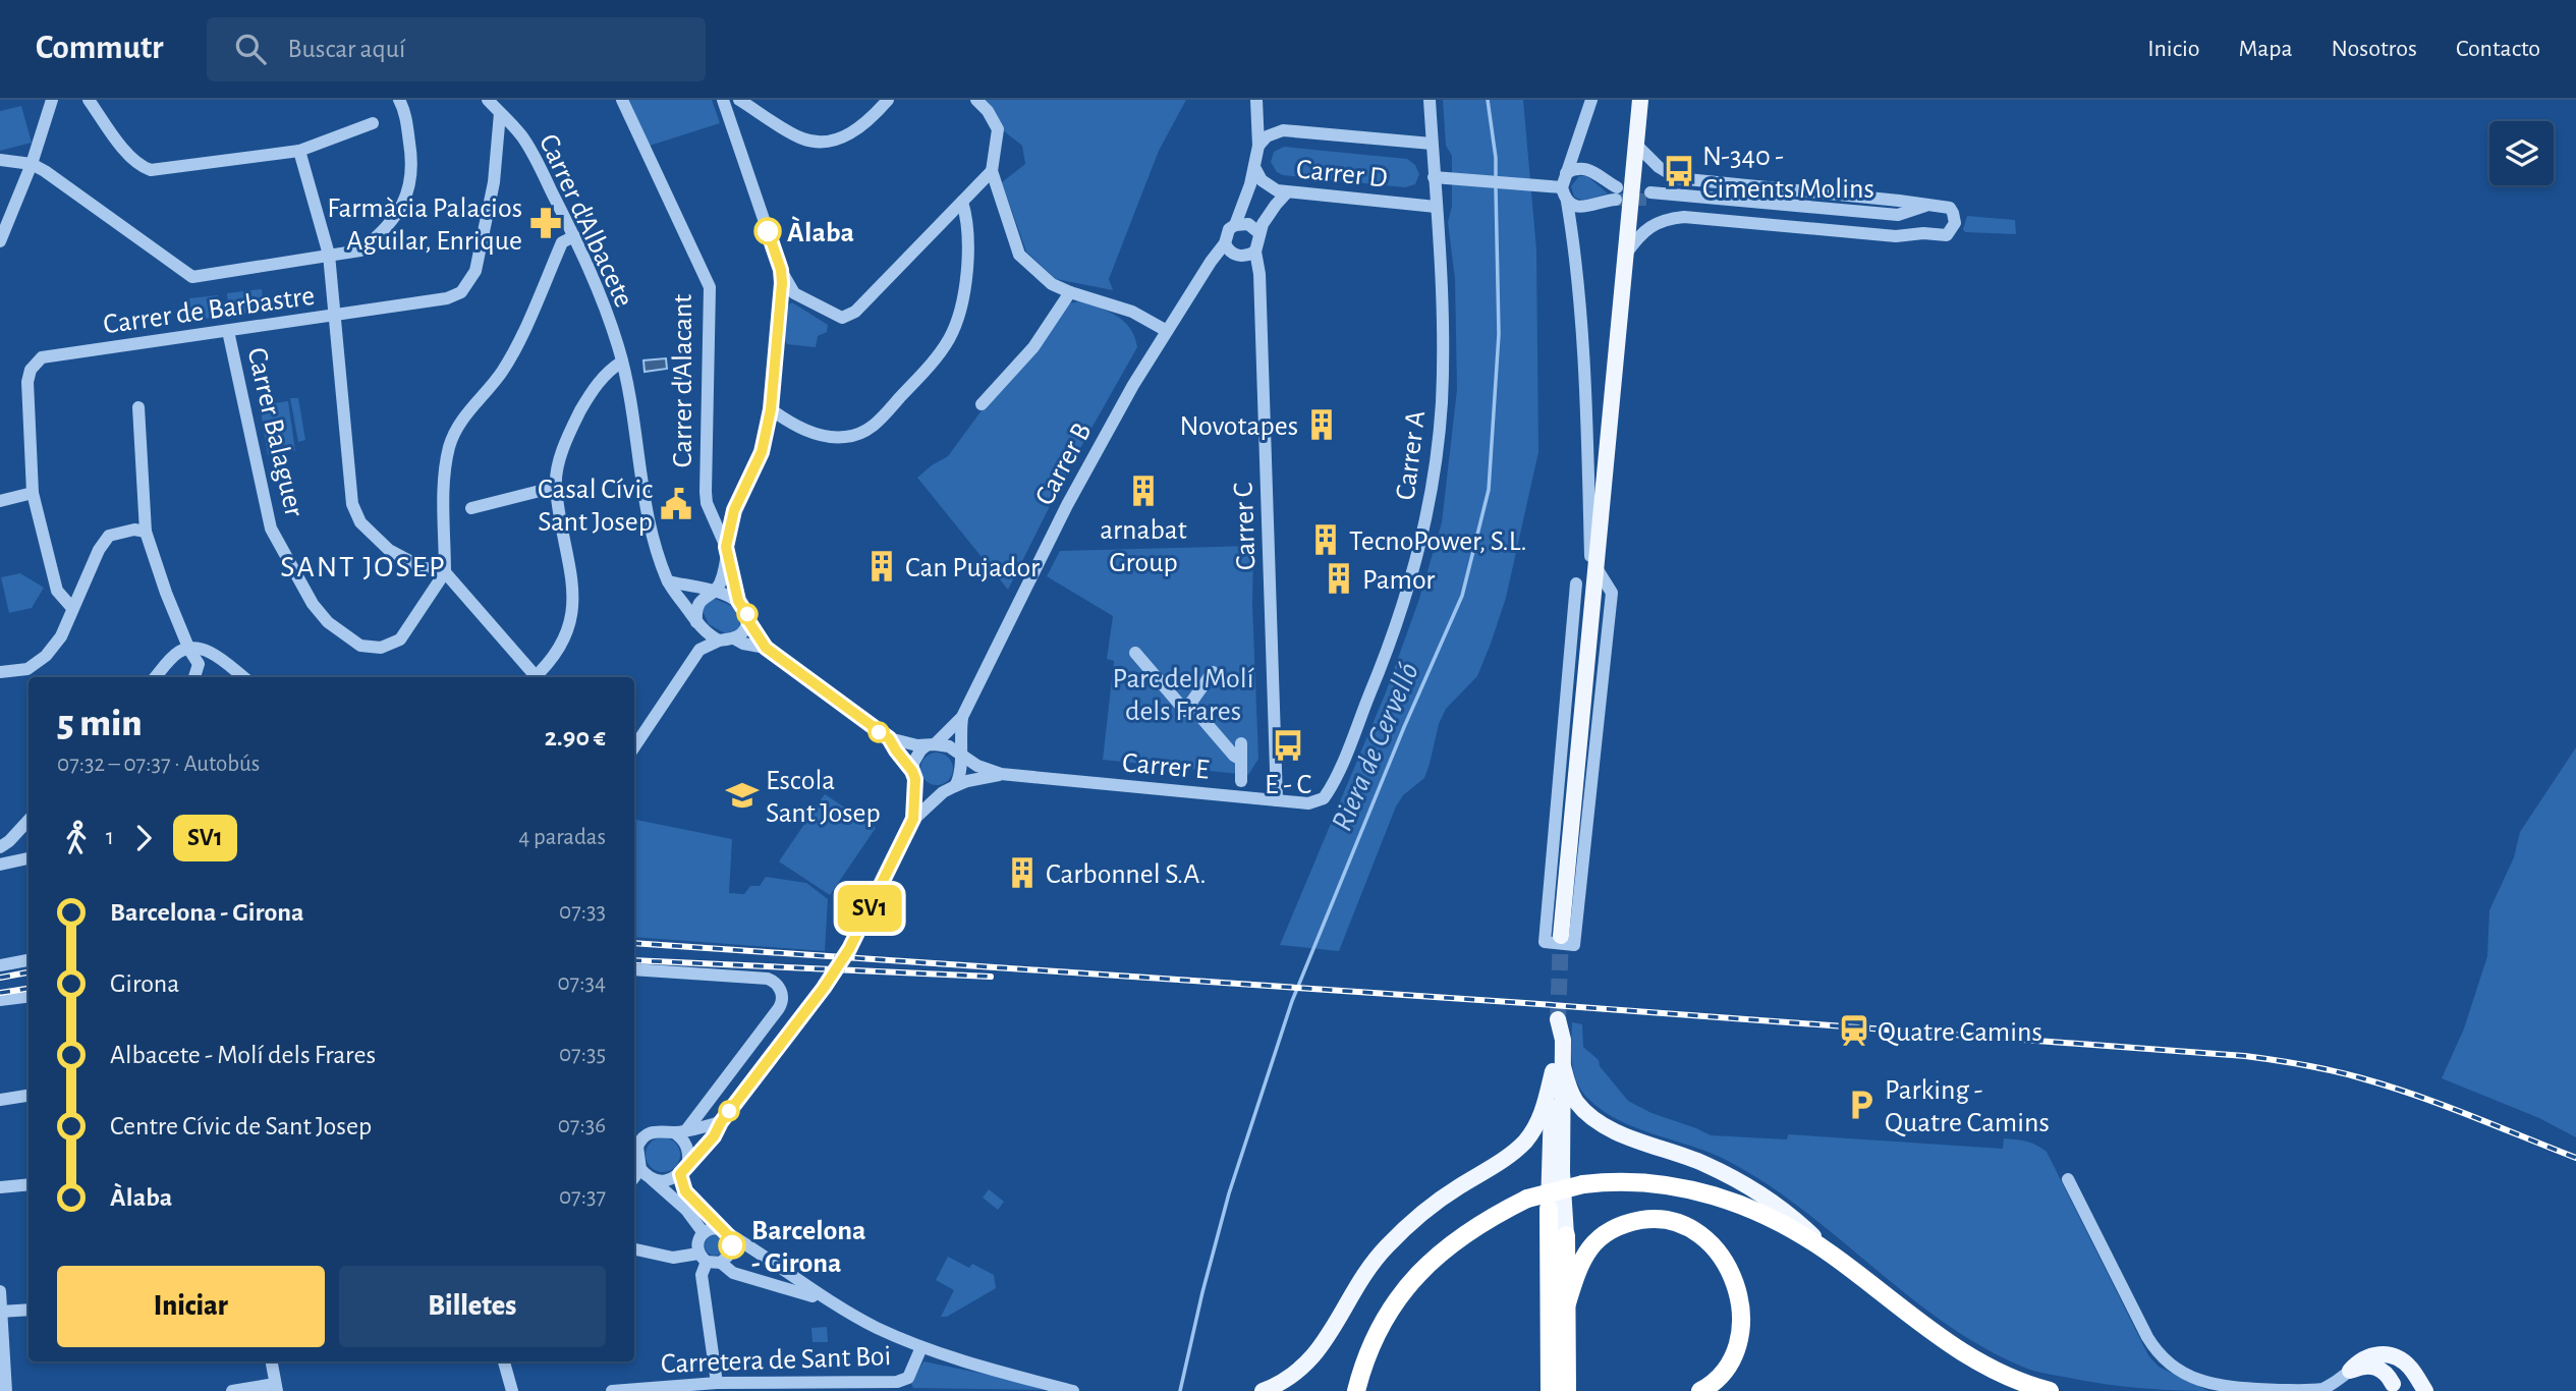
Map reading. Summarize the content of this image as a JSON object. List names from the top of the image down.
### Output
{
  "streets": {
    "street": [
      "Carrer D",
      "Carrer d'Albacete",
      "Carrer de Barbastre",
      "Carrer d'Alacant",
      "Carrer Balaguer",
      "Carrer A",
      "Carrer B",
      "Carrer C",
      "Carrer E",
      "Carretera de Sant Boi"
    ]
  },
  "crossings": [
    ["Carrer D", "Carrer A"],
    ["Carrer D", "Carrer B"],
    ["Carrer d'Albacete", "Carrer de Barbastre"],
    ["Carrer de Barbastre", "Carrer Balaguer"],
    ["Carrer A", "Carrer E"],
    ["Carrer B", "Carrer C"],
    ["Carrer B", "Carrer E"],
    ["Carrer C", "Carrer E"]
  ],
  "districts": ["SANT JOSEP"],
  "water": ["Riera de Cervelló"],
  "parks": ["Parc del Molí dels Frares"],
  "places": {
    "bus stop": ["N-340 - Ciments Molins", "E - C"],
    "pharmacy": ["Farmàcia Palacios Aguilar, Enrique"],
    "other": ["Àlaba", "Barcelona - Girona"],
    "building": [
      "Novotapes",
      "arnabat Group",
      "TecnoPower, S.L.",
      "Can Pujador",
      "Pamor",
      "Carbonnel S.A."
    ],
    "public building": ["Casal Cívic Sant Josep"],
    "school or university": ["Escola Sant Josep"],
    "station": ["Quatre Camins"],
    "parking": ["Parking - Quatre Camins"]
  },
  "lines": ["bus line SV1"],
  "page": {
    "header": "Commutr",
    "search": "Buscar aquí",
    "nav": [
      "Inicio",
      "Mapa",
      "Nosotros",
      "Contacto"
    ],
    "on_map": "SV1",
    "heading": ["5 min", "07:32 – 07:37 · Autobús", "2.90 €"],
    "legs": ["1", "SV1", "4 paradas"],
    "list": [
      {
        "name": "Barcelona - Girona",
        "value": "07:33"
      },
      {
        "name": "Girona",
        "value": "07:34"
      },
      {
        "name": "Albacete - Molí dels Frares",
        "value": "07:35"
      },
      {
        "name": "Centre Cívic de Sant Josep",
        "value": "07:36"
      },
      {
        "name": "Àlaba",
        "value": "07:37"
      }
    ],
    "buttons": ["Iniciar", "Billetes"]
  }
}
